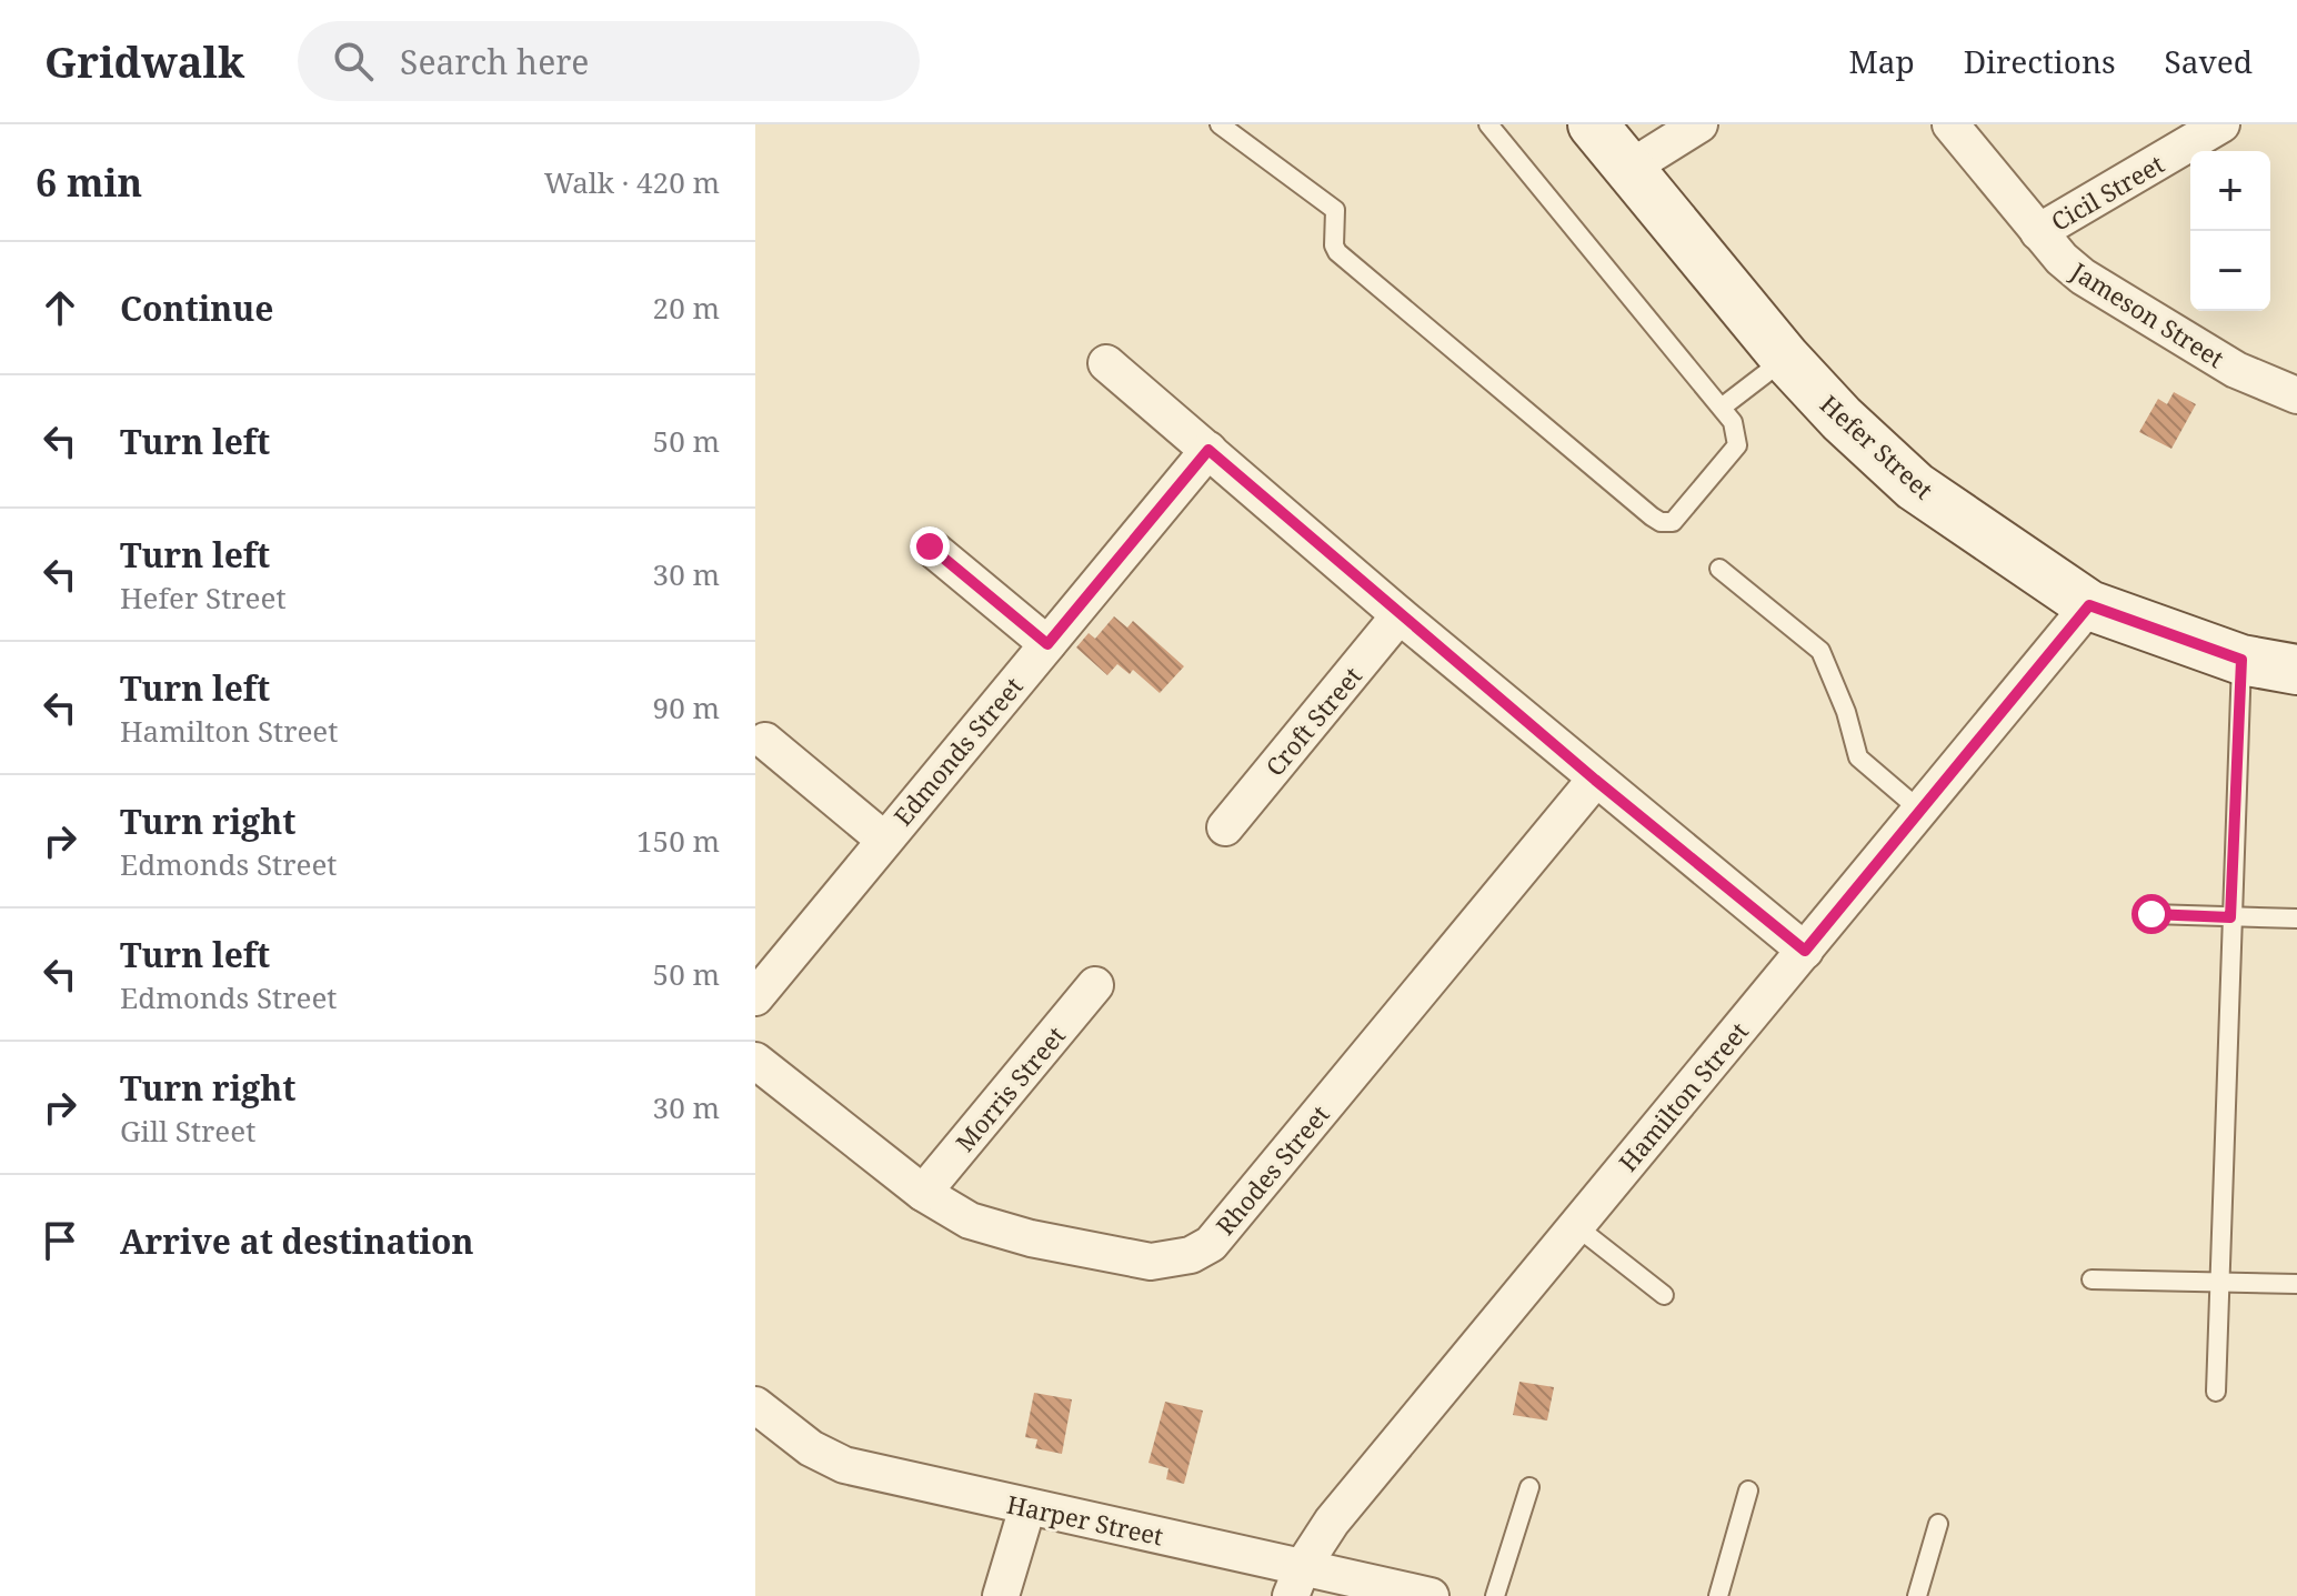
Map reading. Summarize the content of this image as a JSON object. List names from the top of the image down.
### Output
{
  "streets": {
    "street": [
      "Cicil Street",
      "Jameson Street",
      "Hefer Street",
      "Croft Street",
      "Edmonds Street",
      "Morris Street",
      "Hamilton Street",
      "Rhodes Street",
      "Harper Street"
    ]
  },
  "crossings": [
    ["Cicil Street", "Jameson Street"],
    ["Hefer Street", "Hamilton Street"],
    ["Morris Street", "Rhodes Street"],
    ["Hamilton Street", "Harper Street"]
  ],
  "page": {
    "header": "Gridwalk",
    "search": "Search here",
    "nav": ["Map", "Directions", "Saved"],
    "heading": ["6 min", "Walk · 420 m"],
    "map_buttons": ["+", "−"],
    "list": [
      ["Continue", "20 m"],
      ["Turn left", "50 m"],
      ["Turn left", "Hefer Street", "30 m"],
      ["Turn left", "Hamilton Street", "90 m"],
      ["Turn right", "Edmonds Street", "150 m"],
      ["Turn left", "Edmonds Street", "50 m"],
      ["Turn right", "Gill Street", "30 m"],
      "Arrive at destination"
    ]
  }
}
